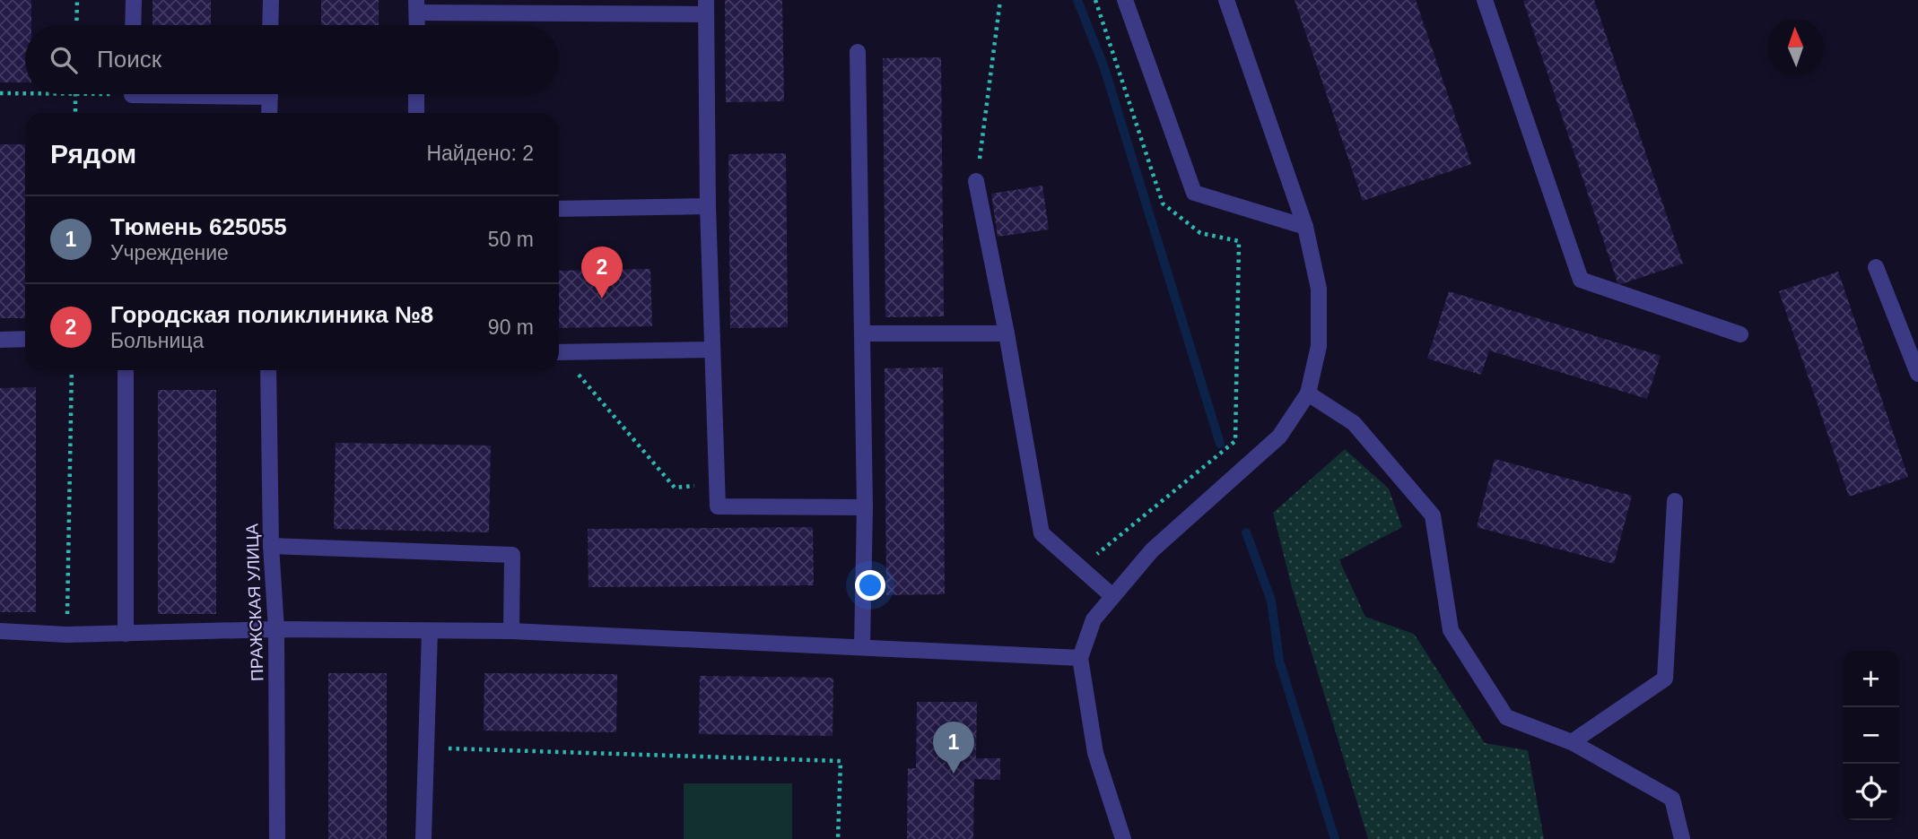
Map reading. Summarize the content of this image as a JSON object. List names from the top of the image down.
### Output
{
  "streets": {
    "street": ["ПРАЖСКАЯ УЛИЦА"]
  },
  "north": "top",
  "page": {
    "search": "Поиск",
    "heading": ["Рядом", "Найдено: 2"],
    "list": [
      {
        "mark": "1",
        "name": "Тюмень 625055",
        "note": "Учреждение",
        "value": "50 m"
      },
      {
        "mark": "2",
        "name": "Городская поликлиника №8",
        "note": "Больница",
        "value": "90 m"
      }
    ],
    "pins": ["2", "1"],
    "map_buttons": ["+", "−"]
  }
}
